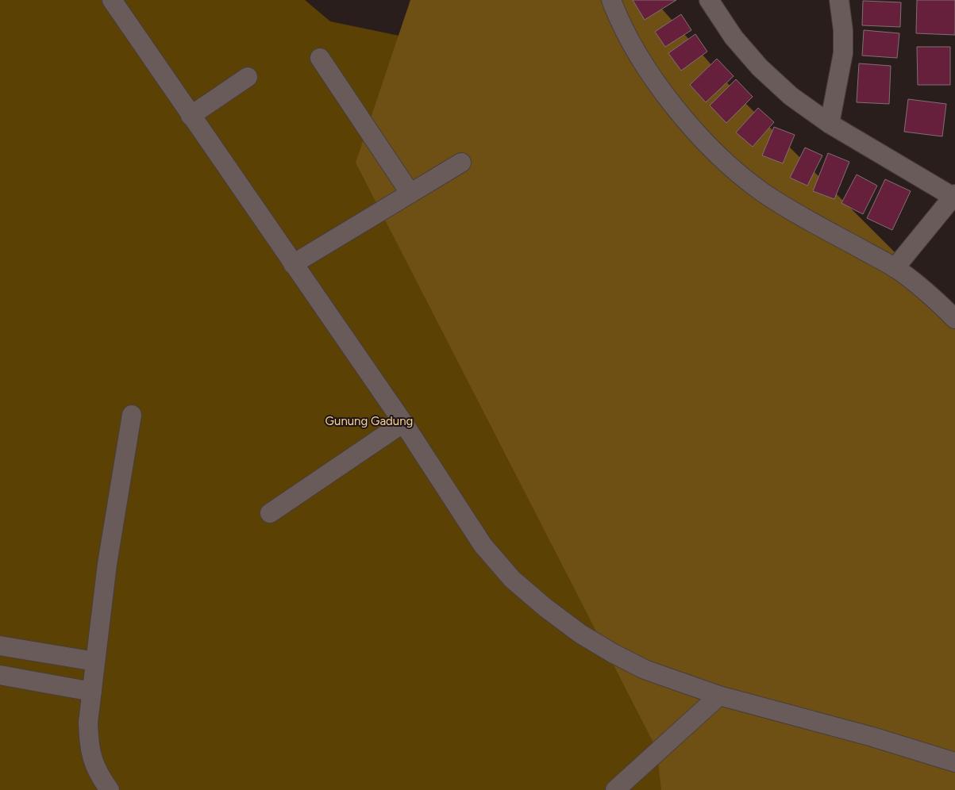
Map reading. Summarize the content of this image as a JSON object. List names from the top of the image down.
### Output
{
  "parks": ["Gunung Gadung"]
}
